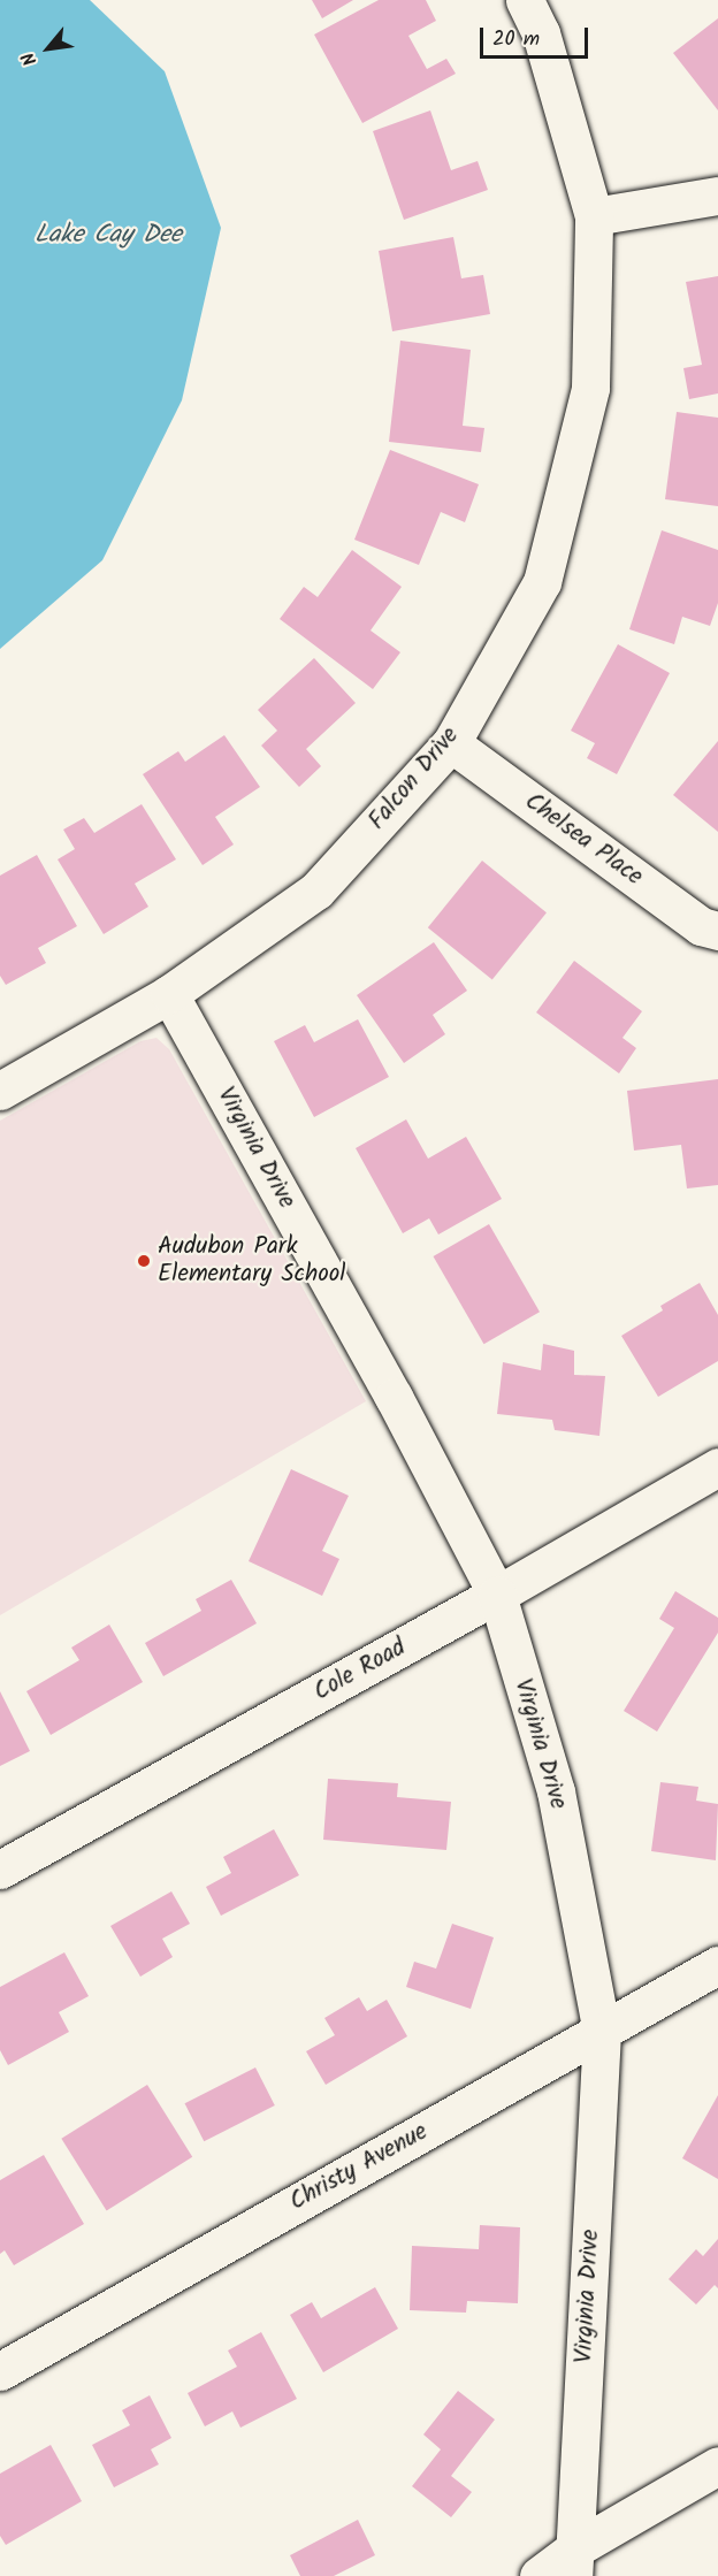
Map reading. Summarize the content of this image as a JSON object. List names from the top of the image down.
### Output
{
  "streets": {
    "street": [
      "Falcon Drive",
      "Chelsea Place",
      "Virginia Drive",
      "Cole Road",
      "Christy Avenue"
    ]
  },
  "crossings": [
    ["Falcon Drive", "Chelsea Place"],
    ["Falcon Drive", "Virginia Drive"],
    ["Virginia Drive", "Cole Road"],
    ["Virginia Drive", "Christy Avenue"]
  ],
  "water": ["Lake Cay Dee"],
  "places": ["Audubon Park Elementary School"],
  "scale_bar": "20 m",
  "north": "bottom left"
}
